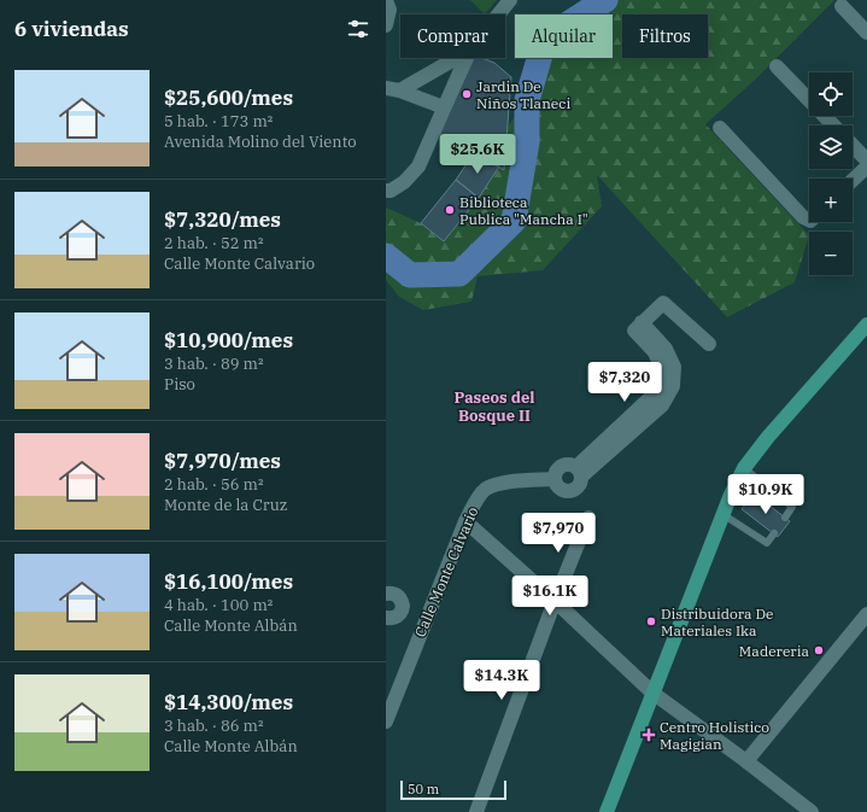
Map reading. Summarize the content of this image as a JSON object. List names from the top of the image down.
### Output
{
  "streets": {
    "street": ["Calle Monte Calvario"]
  },
  "districts": ["Paseos del Bosque II"],
  "places": {
    "other": [
      "Jardin De Niños Tlaneci",
      "Biblioteca Publica \"Mancha I\"",
      "Distribuidora De Materiales Ika",
      "Madereria"
    ],
    "health": ["Centro Holistico Magigian"]
  },
  "scale_bar": "50 m",
  "page": {
    "heading": "6 viviendas",
    "chip": ["Comprar", "Alquilar", "Filtros"],
    "list": [
      {
        "name": "$25,600/mes",
        "note": "5 hab. · 173 m² · Avenida Molino del Viento"
      },
      {
        "name": "$7,320/mes",
        "note": "2 hab. · 52 m² · Calle Monte Calvario"
      },
      {
        "name": "$10,900/mes",
        "note": "3 hab. · 89 m² · Piso"
      },
      {
        "name": "$7,970/mes",
        "note": "2 hab. · 56 m² · Monte de la Cruz"
      },
      {
        "name": "$16,100/mes",
        "note": "4 hab. · 100 m² · Calle Monte Albán"
      },
      {
        "name": "$14,300/mes",
        "note": "3 hab. · 86 m² · Calle Monte Albán"
      }
    ],
    "map_buttons": ["+", "−"],
    "price": [
      "$25.6K",
      "$7,320",
      "$10.9K",
      "$7,970",
      "$16.1K",
      "$14.3K"
    ],
    "scale": "50 m"
  }
}
